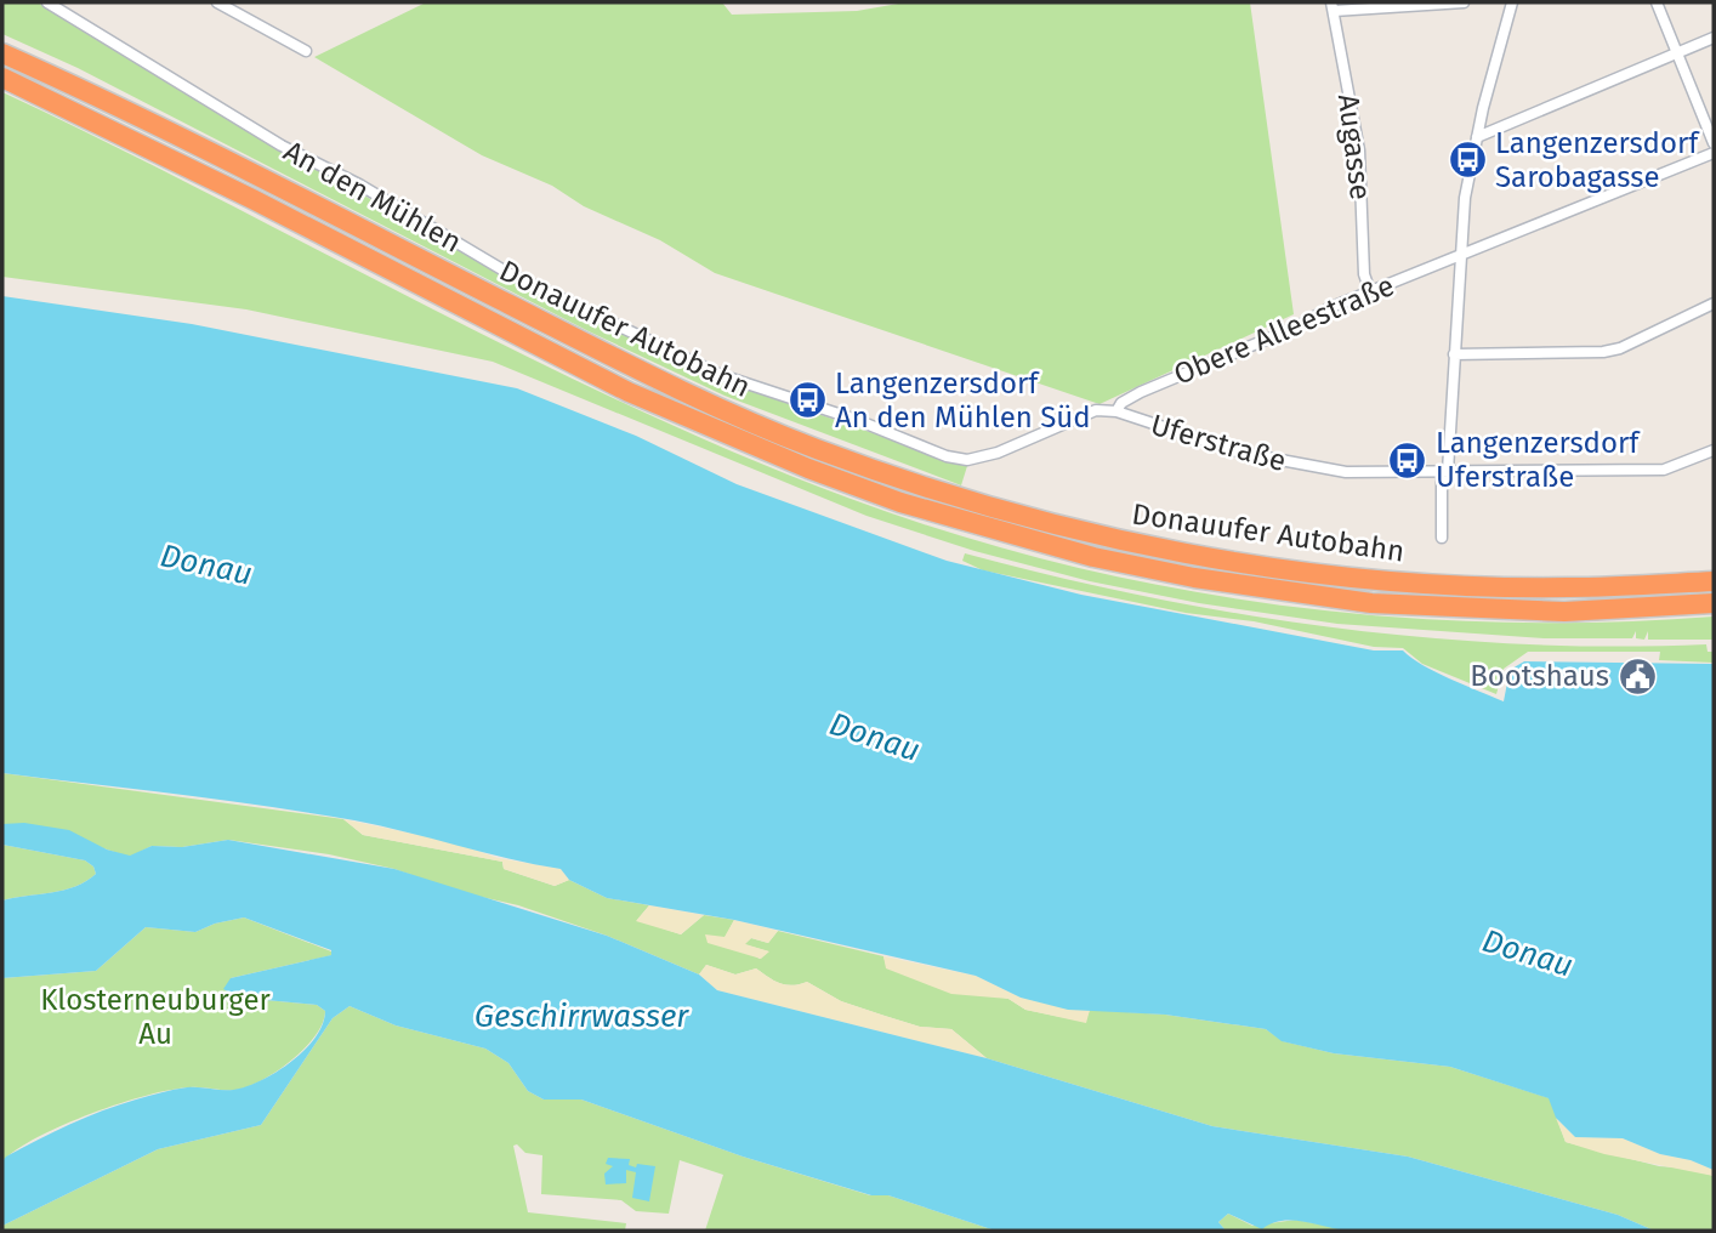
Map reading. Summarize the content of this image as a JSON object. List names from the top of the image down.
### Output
{
  "streets": {
    "highway": ["Donauufer Autobahn"],
    "street": [
      "Augasse",
      "An den Mühlen",
      "Obere Alleestraße",
      "Uferstraße"
    ]
  },
  "crossings": [
    ["Augasse", "Obere Alleestraße"],
    ["An den Mühlen", "Uferstraße"],
    ["Obere Alleestraße", "Uferstraße"]
  ],
  "water": ["Donau", "Geschirrwasser"],
  "parks": ["Klosterneuburger Au"],
  "places": {
    "bus stop": ["Langenzersdorf Sarobagasse", "Langenzersdorf An den Mühlen Süd", "Langenzersdorf Uferstraße"],
    "public building": ["Bootshaus"]
  }
}
